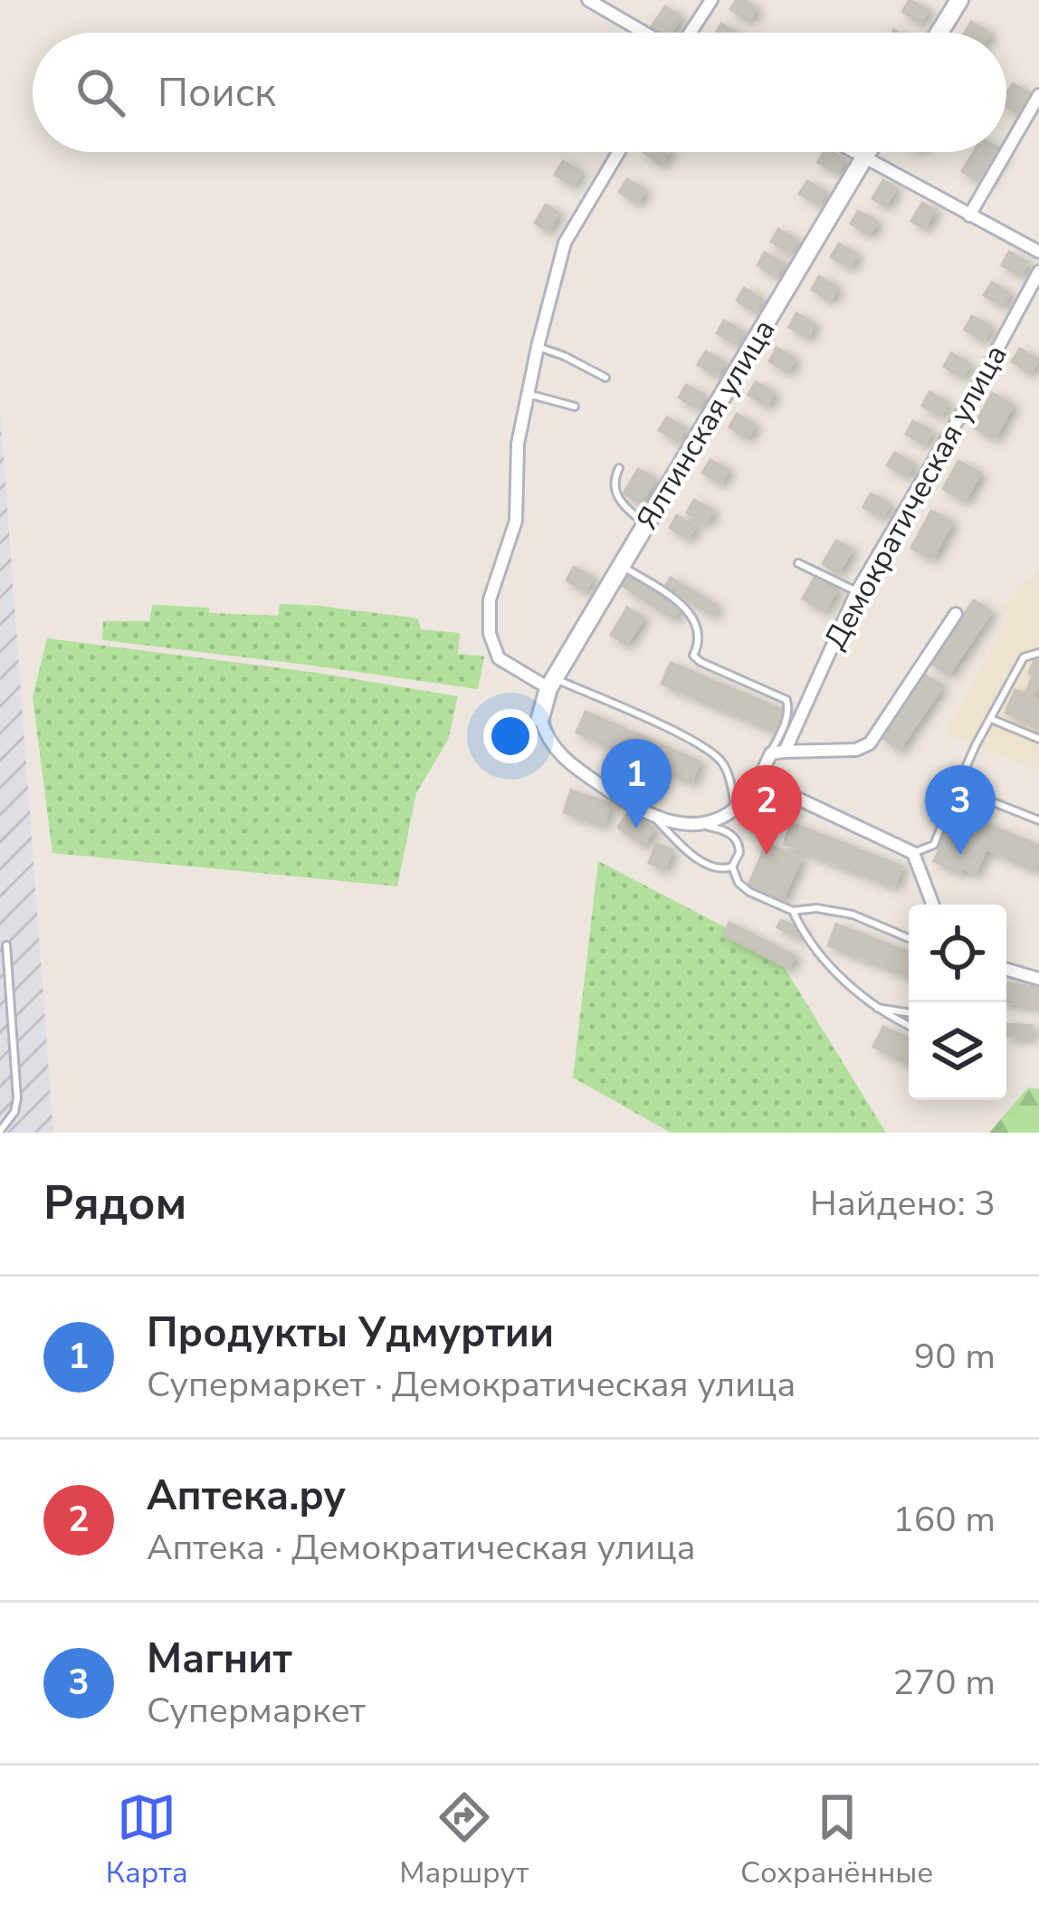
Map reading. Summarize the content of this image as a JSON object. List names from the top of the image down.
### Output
{
  "streets": {
    "street": ["Ялтинская улица", "Демократическая улица"]
  },
  "page": {
    "search": "Поиск",
    "pins": ["1", "2", "3"],
    "heading": ["Рядом", "Найдено: 3"],
    "list": [
      {
        "mark": "1",
        "name": "Продукты Удмуртии",
        "note": "Супермаркет · Демократическая улица",
        "value": "90 m"
      },
      {
        "mark": "2",
        "name": "Аптека.ру",
        "note": "Аптека · Демократическая улица",
        "value": "160 m"
      },
      {
        "mark": "3",
        "name": "Магнит",
        "note": "Супермаркет",
        "value": "270 m"
      }
    ],
    "nav": ["Карта", "Маршрут", "Сохранённые"]
  }
}
